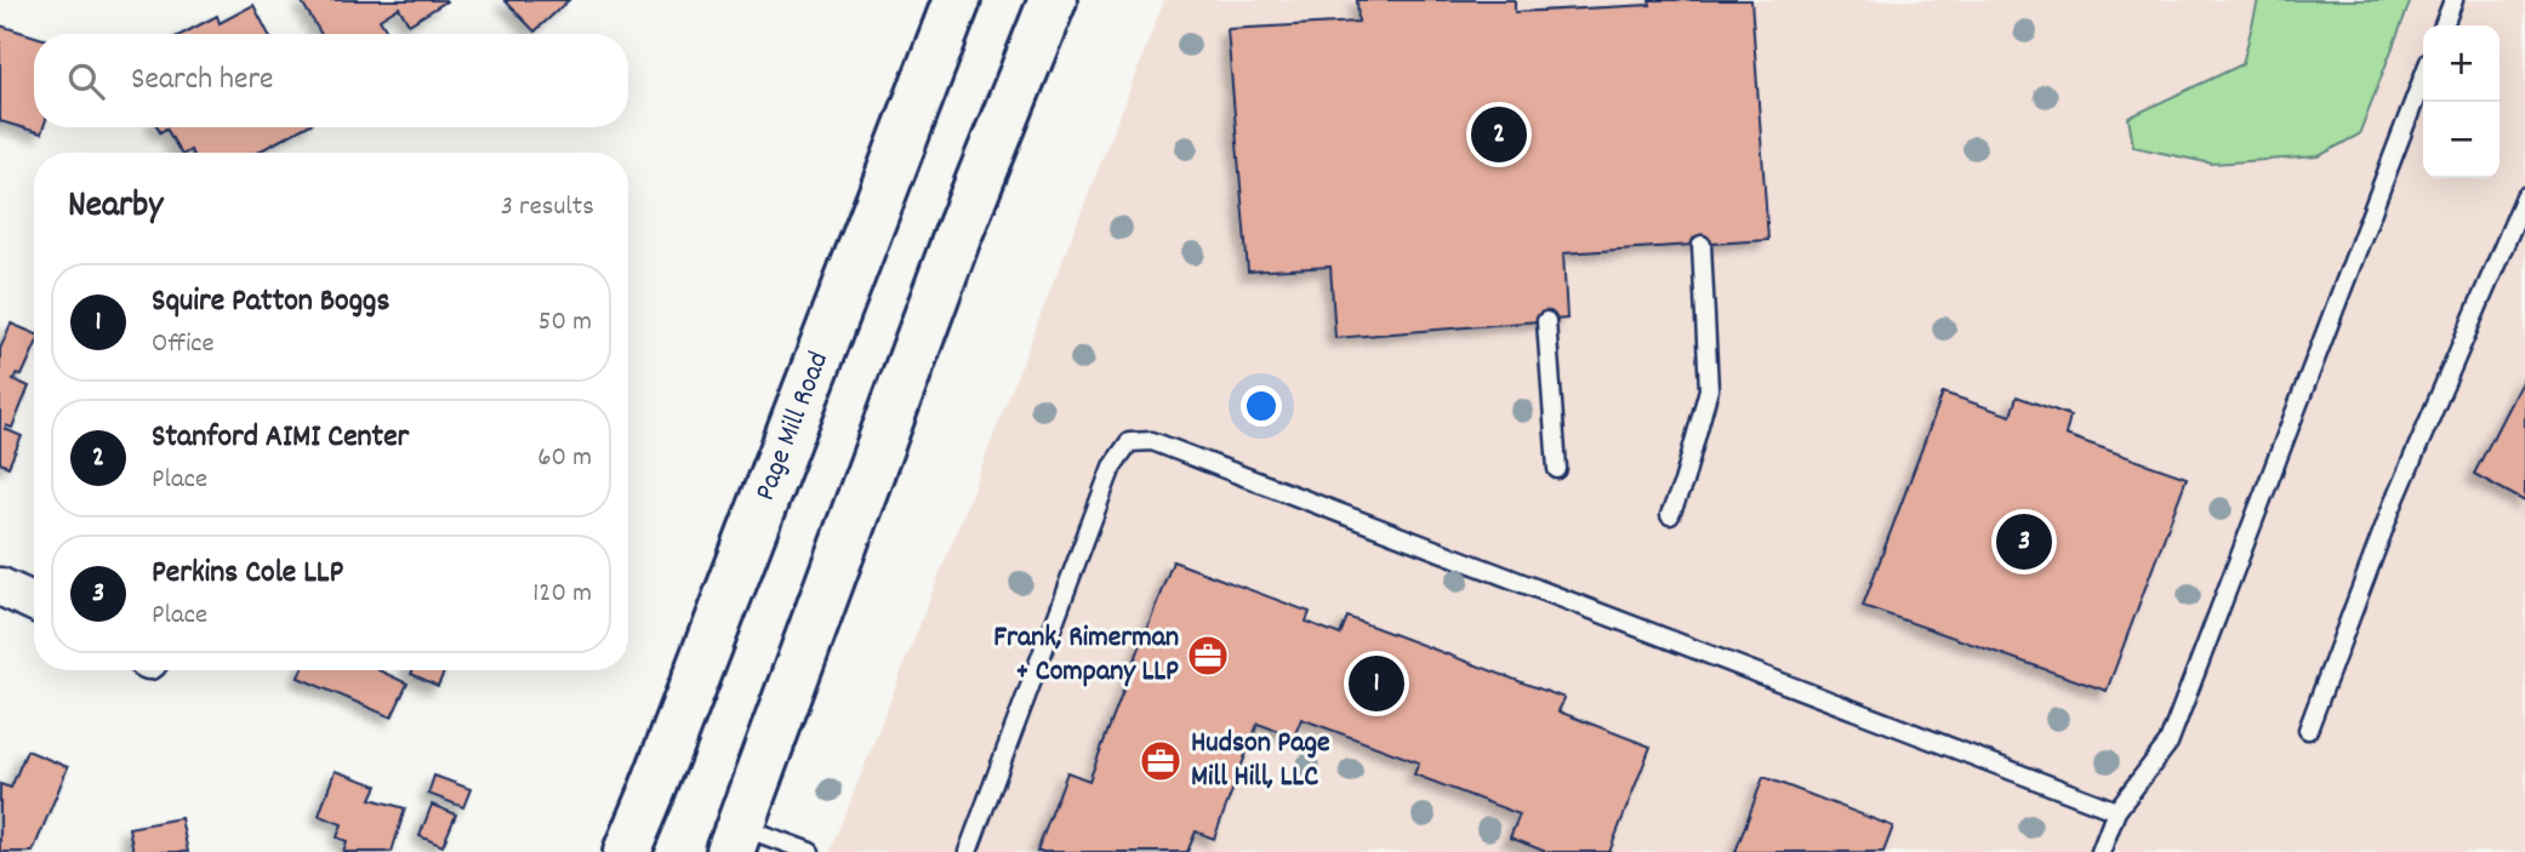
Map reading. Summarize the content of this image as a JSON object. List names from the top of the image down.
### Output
{
  "streets": {
    "main road": ["Page Mill Road"]
  },
  "places": {
    "office": ["Frank, Rimerman + Company LLP", "Hudson Page Mill Hill, LLC"]
  },
  "page": {
    "map_buttons": ["+", "−"],
    "search": "Search here",
    "pins": ["2", "3", "1"],
    "heading": ["Nearby", "3 results"],
    "list": [
      {
        "mark": "1",
        "name": "Squire Patton Boggs",
        "note": "Office",
        "value": "50 m"
      },
      {
        "mark": "2",
        "name": "Stanford AIMI Center",
        "note": "Place",
        "value": "60 m"
      },
      {
        "mark": "3",
        "name": "Perkins Cole LLP",
        "note": "Place",
        "value": "120 m"
      }
    ]
  }
}
